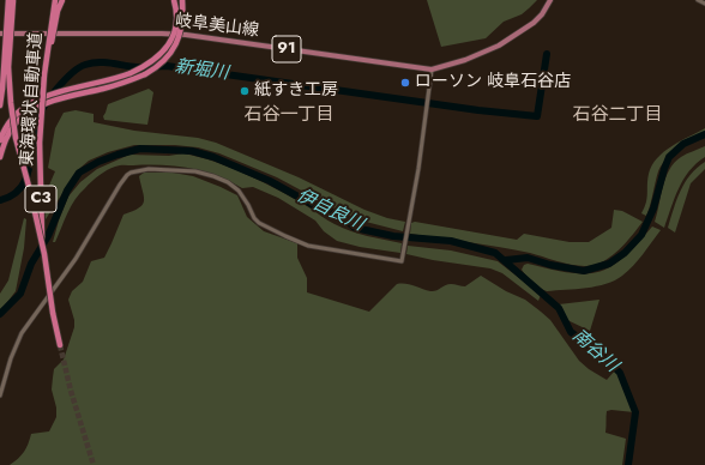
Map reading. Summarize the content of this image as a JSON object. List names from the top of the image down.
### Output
{
  "streets": {
    "highway": ["東海環状自動車道", "C3"],
    "main road": ["岐阜美山線", "91"]
  },
  "districts": ["石谷一丁目", "石谷二丁目"],
  "water": ["新堀川", "伊自良川", "南谷川"],
  "places": ["ローソン 岐阜石谷店", "紙すき工房"]
}
